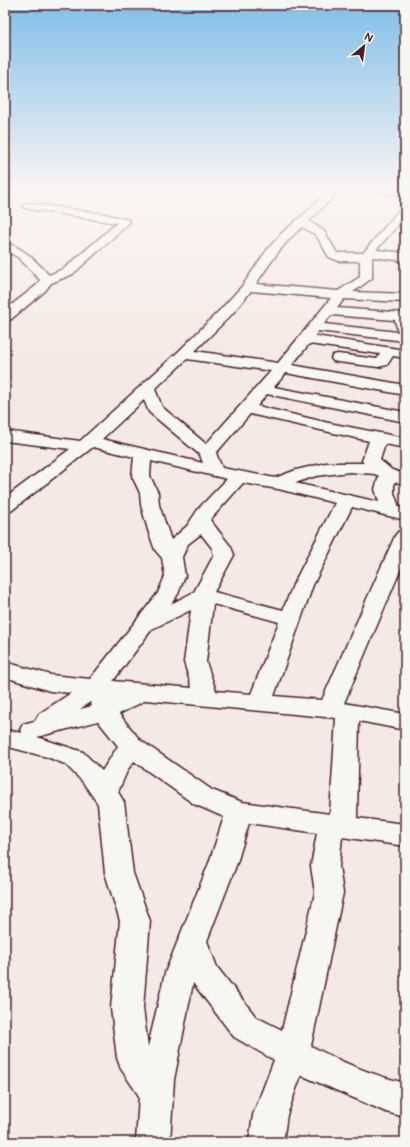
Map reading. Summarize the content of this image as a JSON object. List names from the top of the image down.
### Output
{
  "north": "top right"
}
